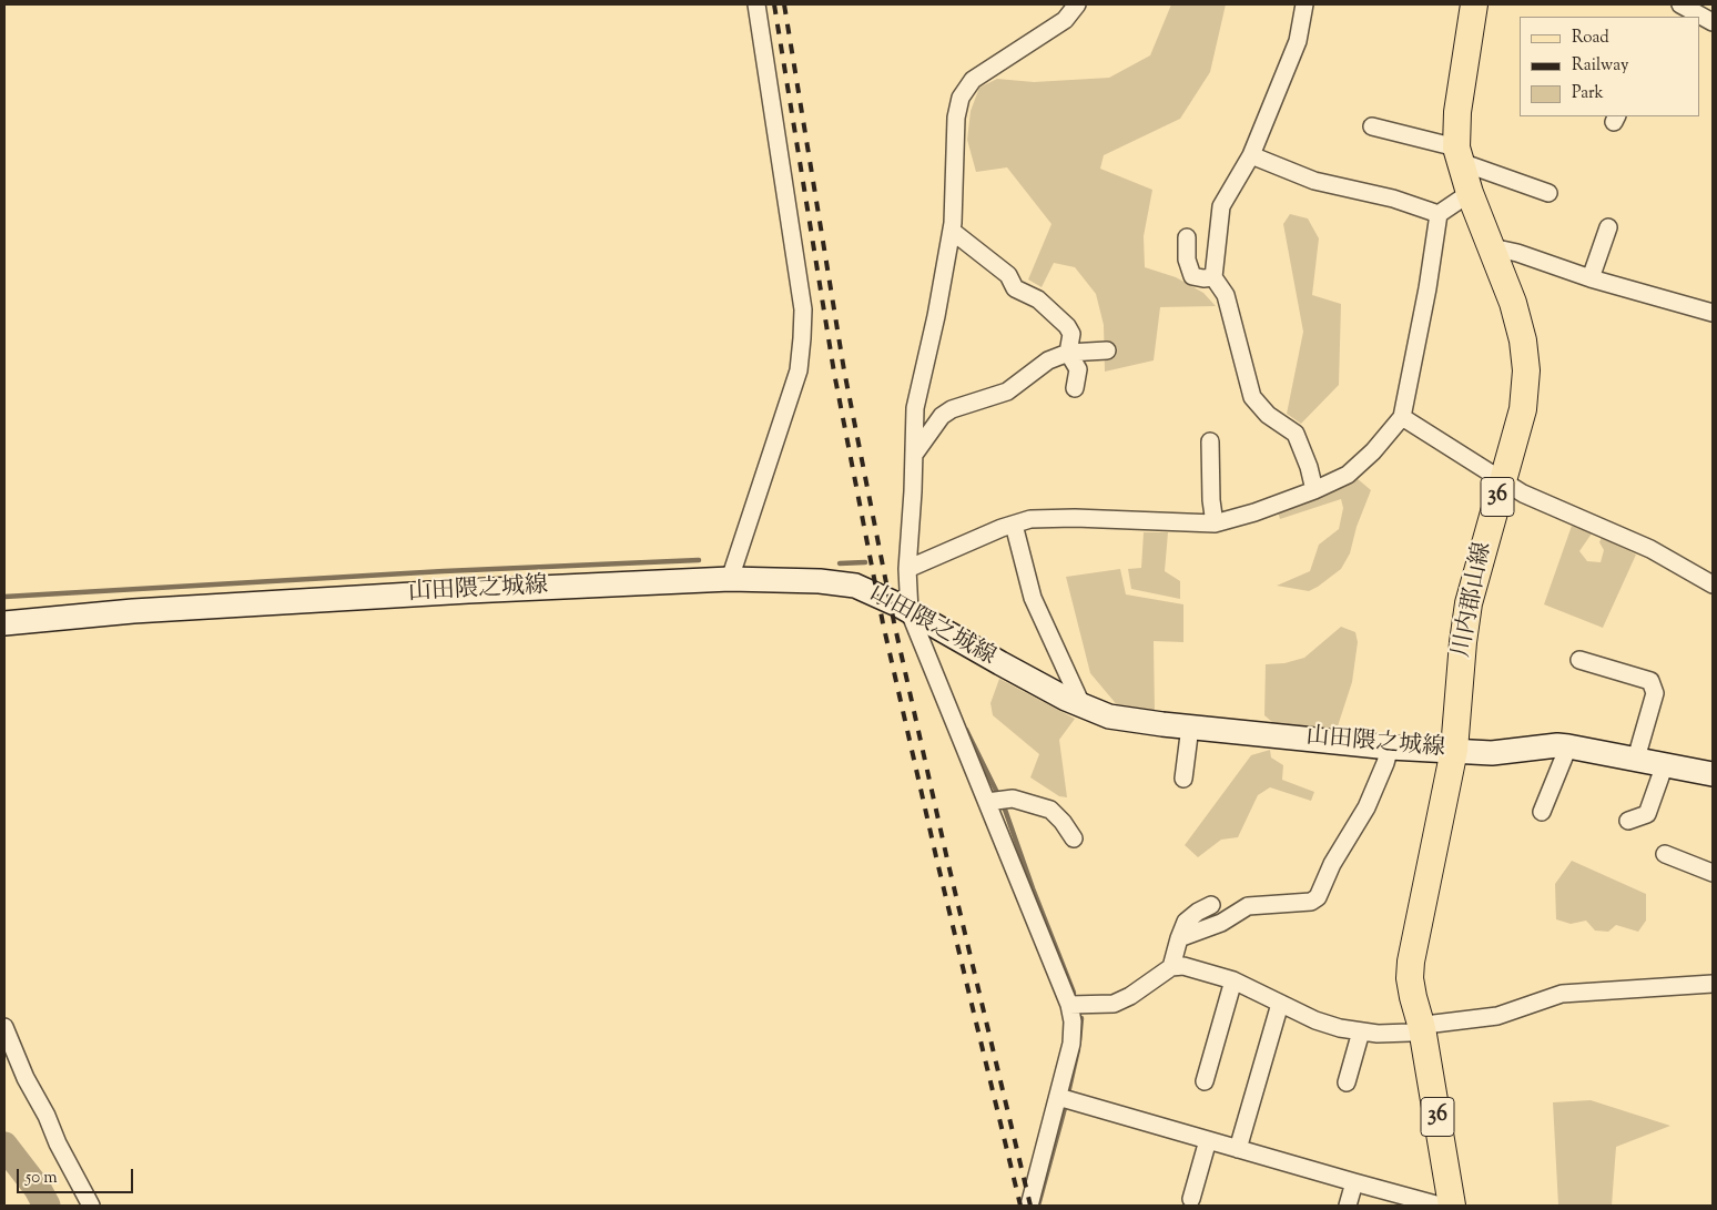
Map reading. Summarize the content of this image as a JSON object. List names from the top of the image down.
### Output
{
  "streets": {
    "main road": ["36", "山田隈之城線", "川内郡山線"]
  },
  "crossings": [
    ["山田隈之城線", "川内郡山線"]
  ],
  "legend": ["Road", "Railway", "Park"],
  "scale_bar": "50 m"
}
